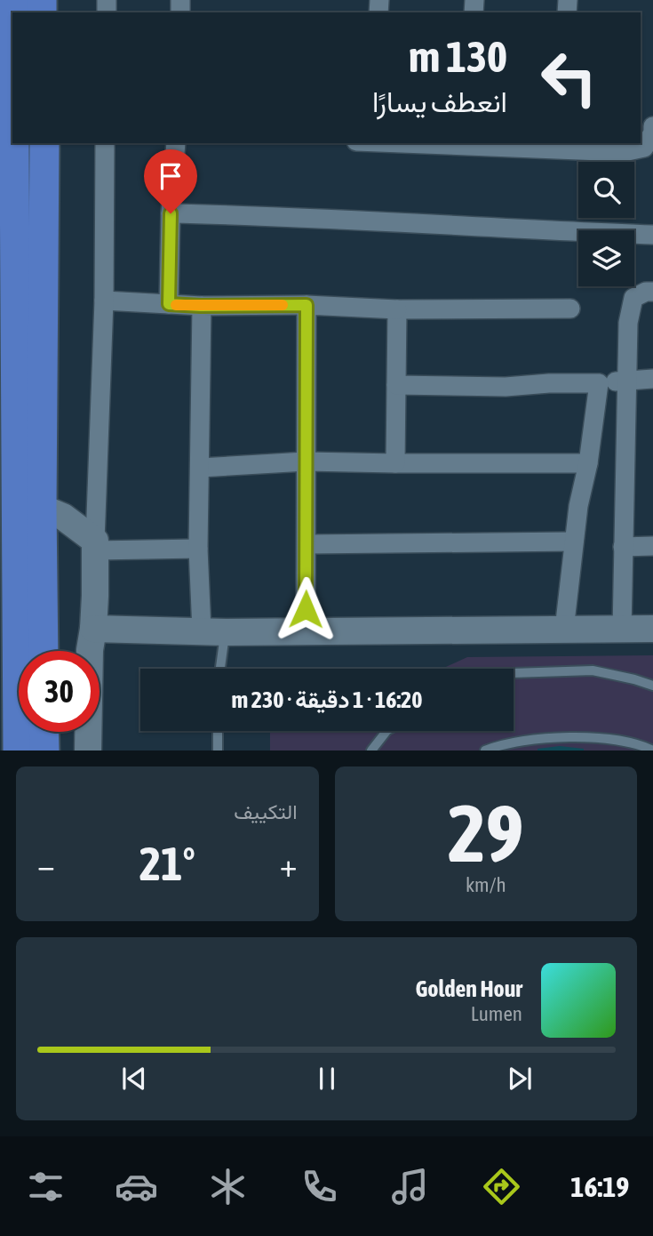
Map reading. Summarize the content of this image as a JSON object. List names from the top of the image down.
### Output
{
  "page": {
    "turn": ["130 m", "انعطف يسارًا"],
    "limit": "30",
    "trip": "16:20 · 1 دقيقة · 230 m",
    "tile": [
      ["29", "km/h"],
      "التكييف"
    ],
    "heat": ["−", "21°", "+"],
    "song": ["Golden Hour", "Lumen"],
    "tabs": "16:19"
  }
}
